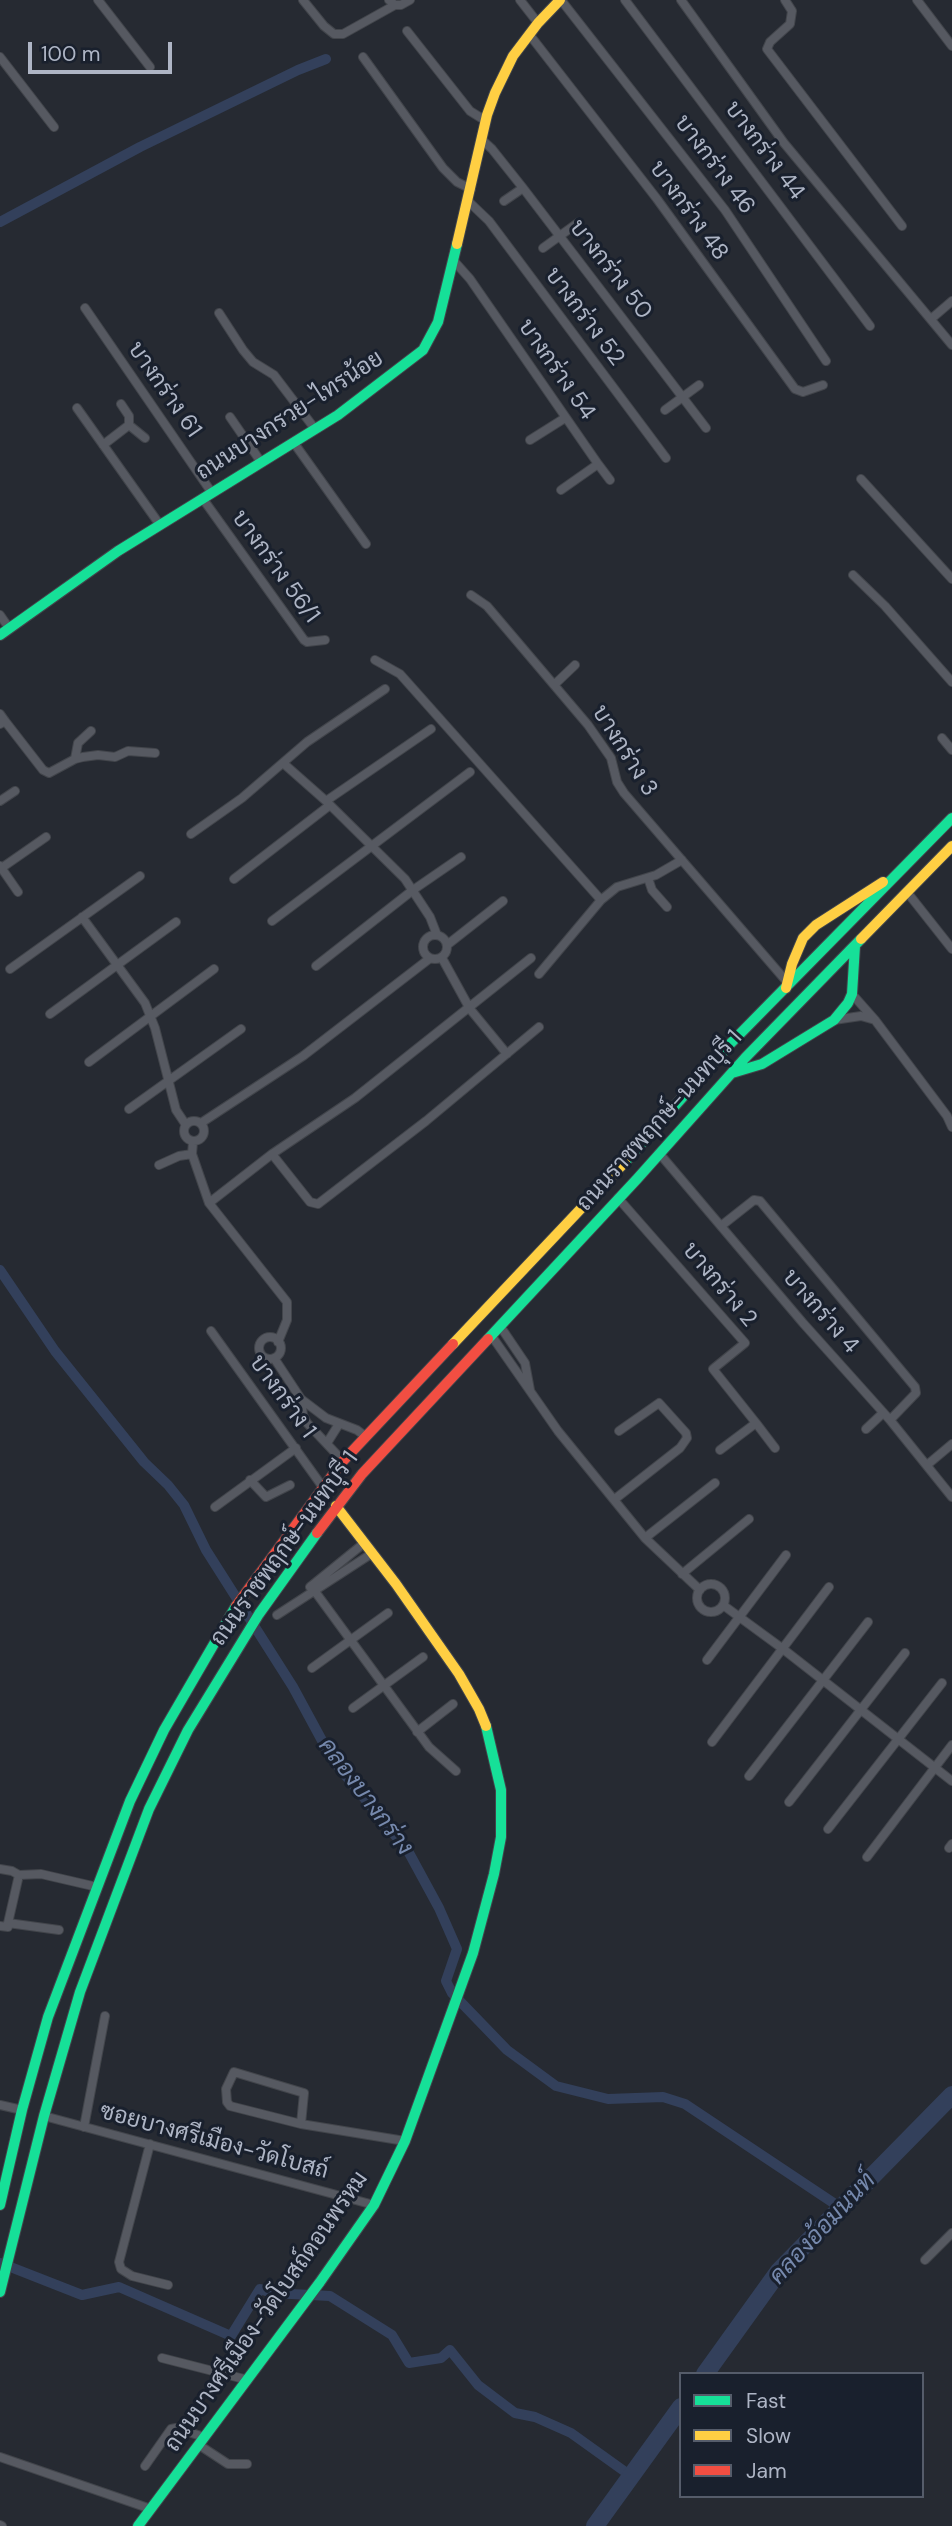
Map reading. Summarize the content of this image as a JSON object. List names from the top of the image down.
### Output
{
  "streets": {
    "main road": ["ถนนบางกรวย-ไทรน้อย", "ถนนราชพฤกษ์-นนทบุรี 1", "ถนนบางศรีเมือง-วัดโบสถ์ดอนพรหม"],
    "street": [
      "บางกร่าง 44",
      "บางกร่าง 46",
      "บางกร่าง 48",
      "บางกร่าง 50",
      "บางกร่าง 52",
      "บางกร่าง 54",
      "บางกร่าง 61",
      "บางกร่าง 56/1",
      "บางกร่าง 3",
      "บางกร่าง 2",
      "บางกร่าง 4",
      "บางกร่าง 1",
      "ซอยบางศรีเมือง-วัดโบสถ์"
    ]
  },
  "crossings": [
    ["บางกร่าง 46", "ถนนบางกรวย-ไทรน้อย"],
    ["บางกร่าง 48", "ถนนบางกรวย-ไทรน้อย"],
    ["บางกร่าง 50", "ถนนบางกรวย-ไทรน้อย"],
    ["บางกร่าง 52", "ถนนบางกรวย-ไทรน้อย"],
    ["บางกร่าง 54", "ถนนบางกรวย-ไทรน้อย"],
    ["บางกร่าง 61", "ถนนบางกรวย-ไทรน้อย"],
    ["บางกร่าง 61", "บางกร่าง 56/1"],
    ["ถนนบางกรวย-ไทรน้อย", "บางกร่าง 56/1"],
    ["บางกร่าง 3", "ถนนราชพฤกษ์-นนทบุรี 1"],
    ["ถนนราชพฤกษ์-นนทบุรี 1", "บางกร่าง 2"],
    ["ถนนราชพฤกษ์-นนทบุรี 1", "บางกร่าง 4"],
    ["ถนนราชพฤกษ์-นนทบุรี 1", "บางกร่าง 1"],
    ["ถนนราชพฤกษ์-นนทบุรี 1", "ซอยบางศรีเมือง-วัดโบสถ์"],
    ["ถนนราชพฤกษ์-นนทบุรี 1", "ถนนบางศรีเมือง-วัดโบสถ์ดอนพรหม"],
    ["ซอยบางศรีเมือง-วัดโบสถ์", "ถนนบางศรีเมือง-วัดโบสถ์ดอนพรหม"]
  ],
  "water": ["คลองบางกร่าง", "คลองอ้อมนนท์"],
  "legend": ["Fast", "Slow", "Jam"],
  "scale_bar": "100 m"
}
